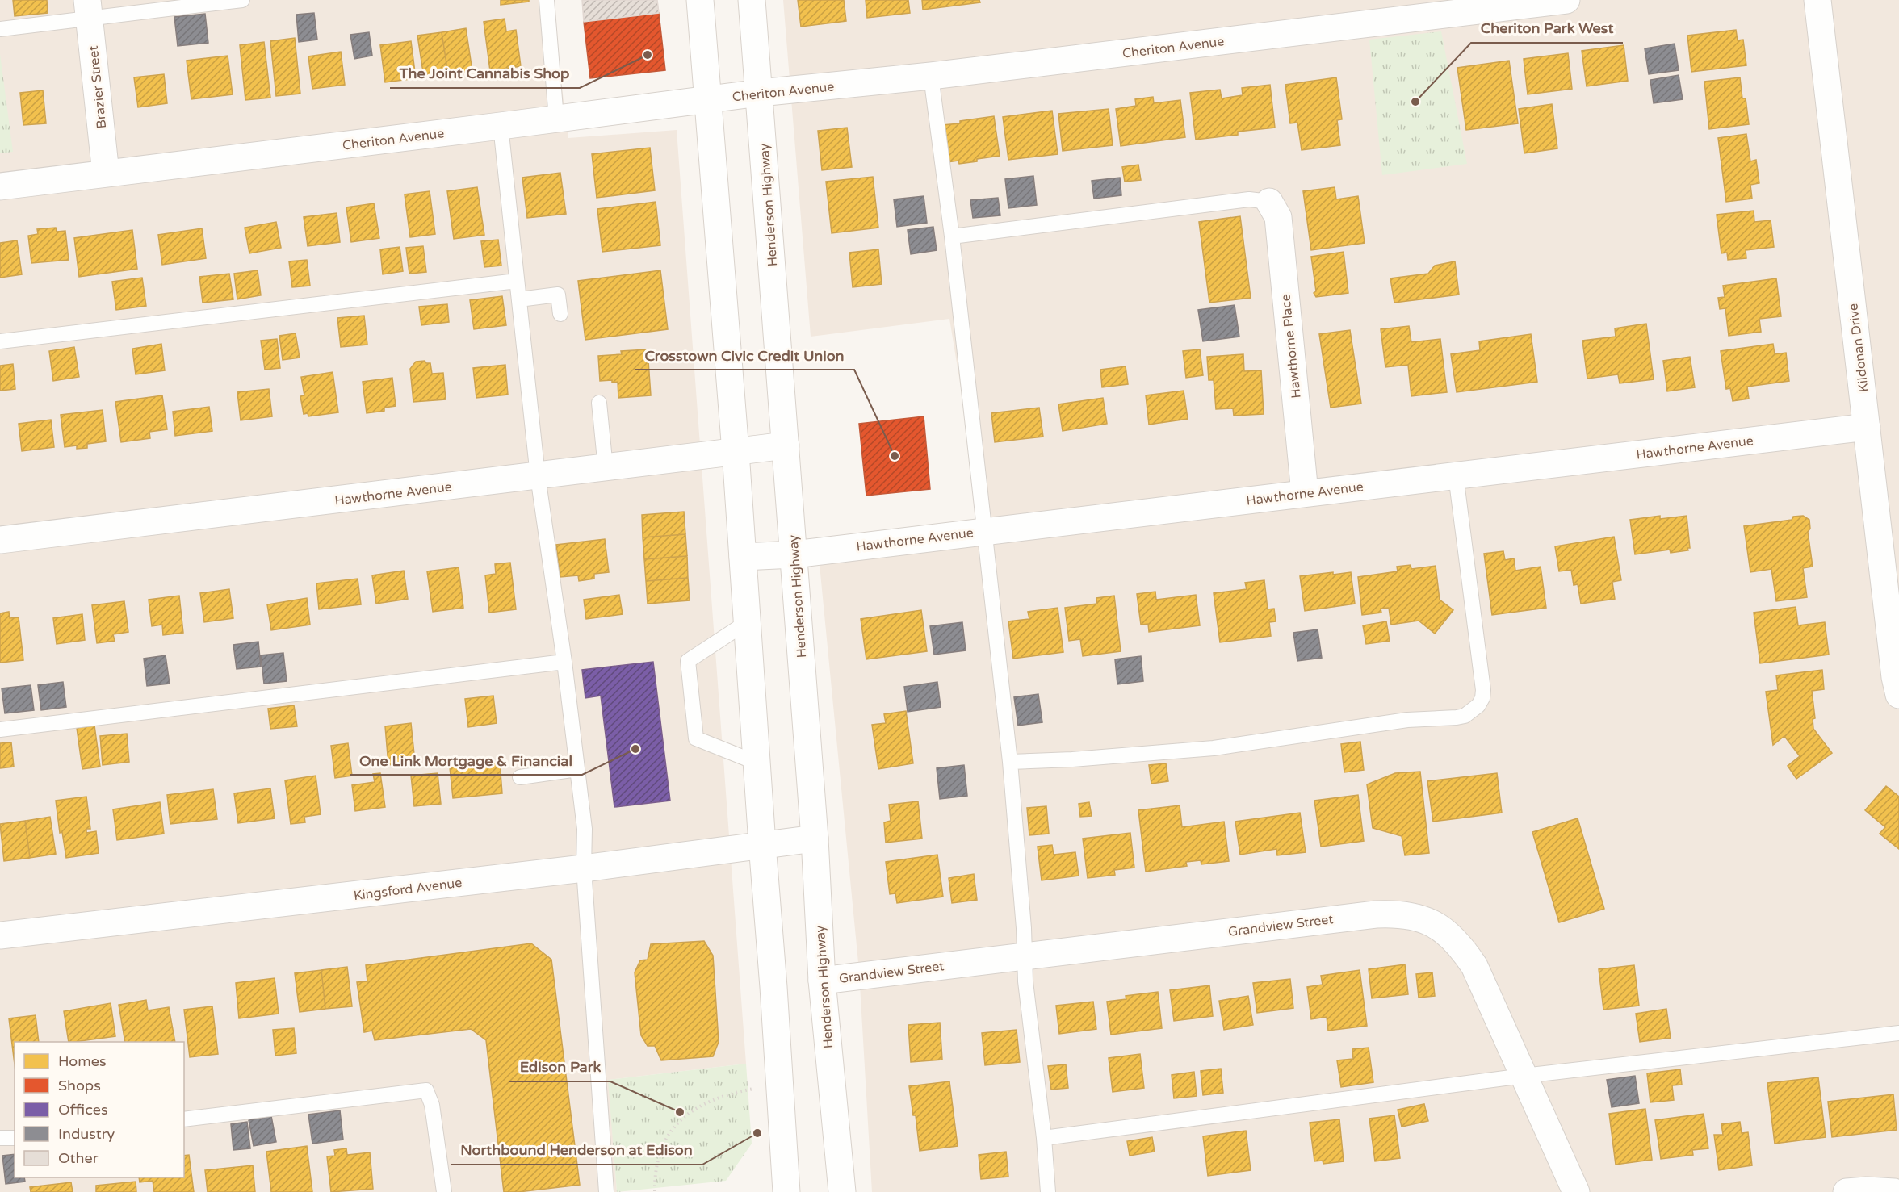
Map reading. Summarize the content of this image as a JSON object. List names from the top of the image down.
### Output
{
  "streets": {
    "street": [
      "Cheriton Avenue",
      "Brazier Street",
      "Henderson Highway",
      "Hawthorne Place",
      "Kildonan Drive",
      "Hawthorne Avenue",
      "Kingsford Avenue",
      "Grandview Street"
    ]
  },
  "crossings": [
    ["Cheriton Avenue", "Brazier Street"],
    ["Cheriton Avenue", "Henderson Highway"],
    ["Henderson Highway", "Hawthorne Avenue"],
    ["Henderson Highway", "Kingsford Avenue"],
    ["Henderson Highway", "Grandview Street"],
    ["Hawthorne Place", "Hawthorne Avenue"],
    ["Kildonan Drive", "Hawthorne Avenue"]
  ],
  "places": [
    "The Joint Cannabis Shop",
    "Cheriton Park West",
    "Crosstown Civic Credit Union",
    "One Link Mortgage & Financial",
    "Edison Park",
    "Northbound Henderson at Edison"
  ],
  "legend": [
    "Homes",
    "Shops",
    "Offices",
    "Industry",
    "Other"
  ]
}
